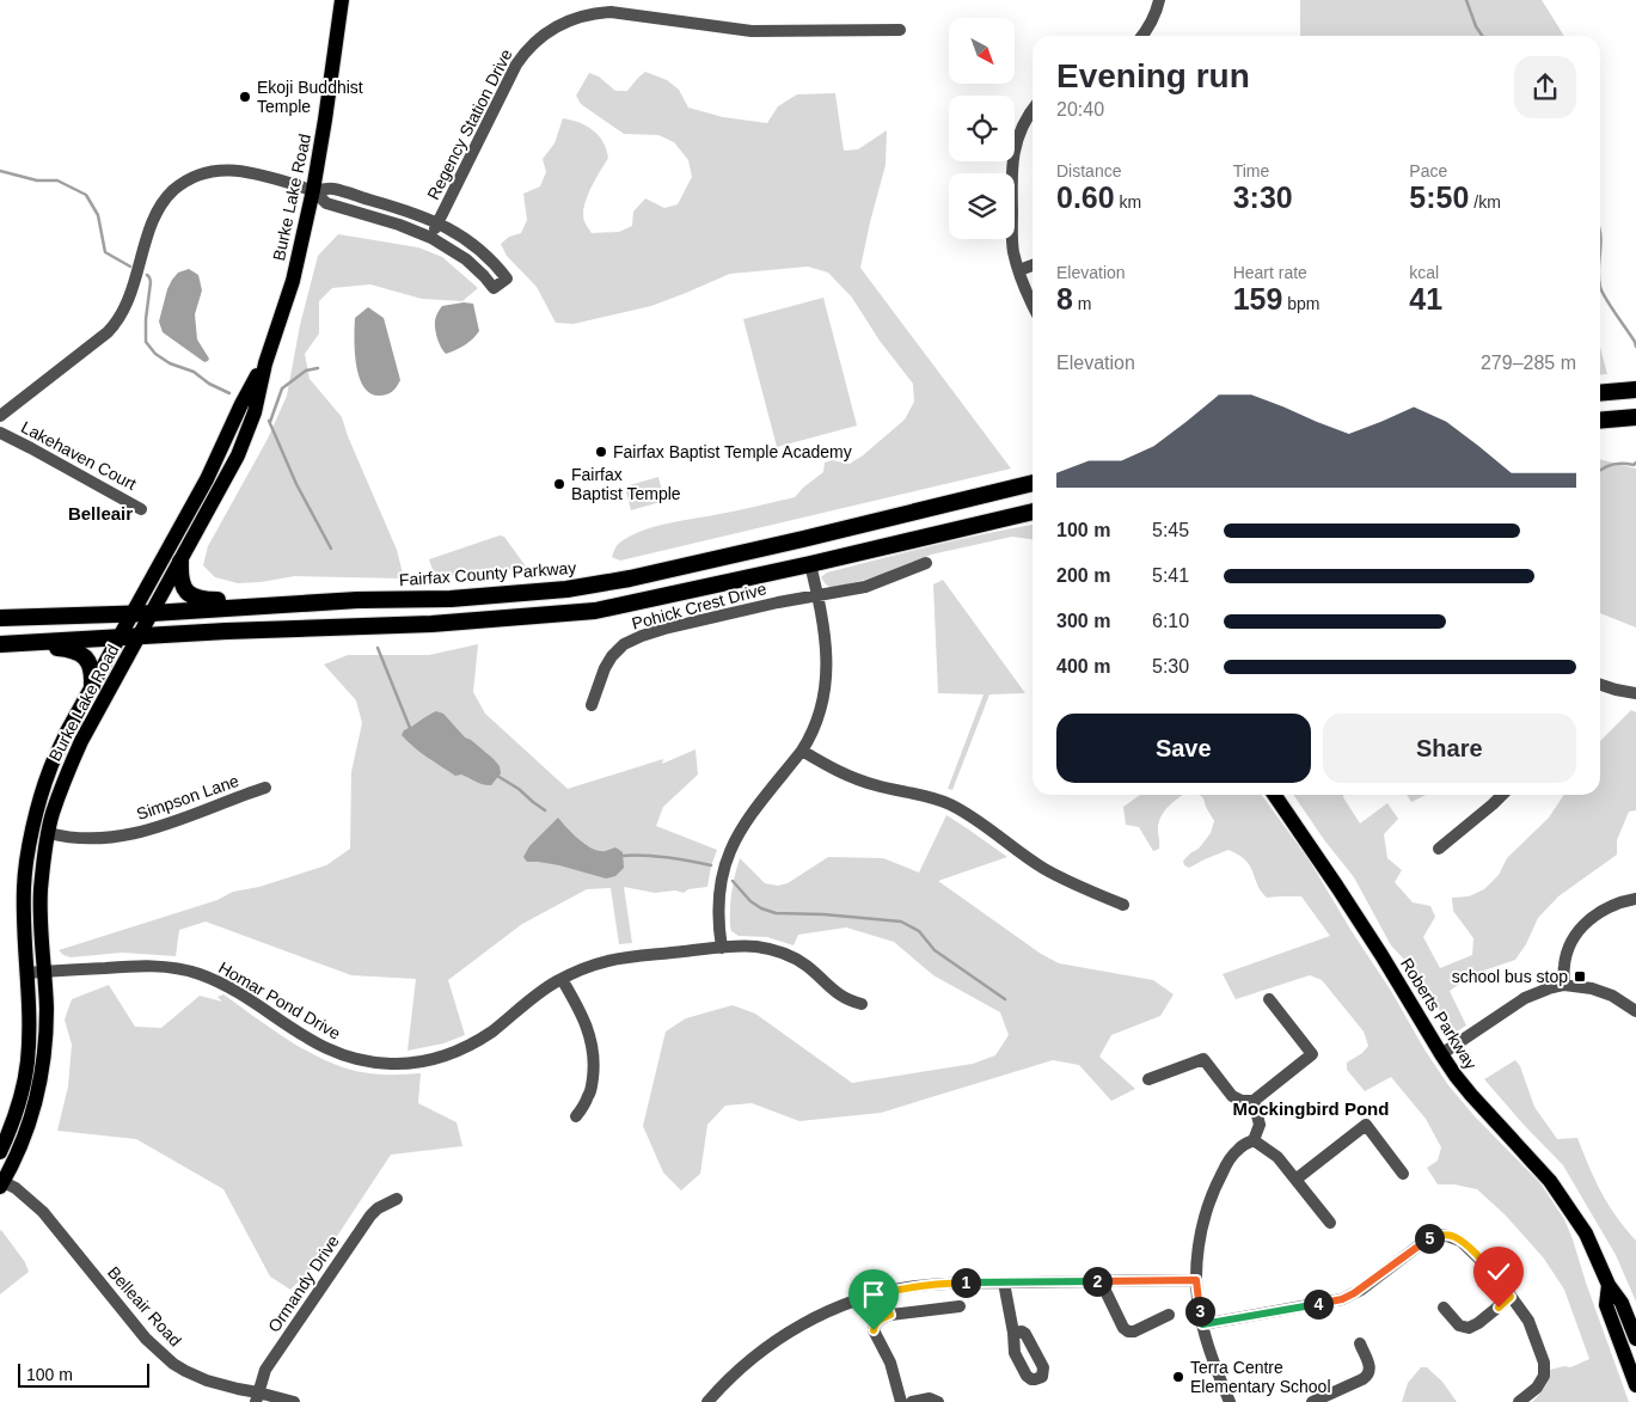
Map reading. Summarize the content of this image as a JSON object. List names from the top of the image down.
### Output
{
  "streets": {
    "highway": ["Fairfax County Parkway"],
    "main road": ["Burke Lake Road", "Roberts Parkway"],
    "street": [
      "Regency Station Drive",
      "Lakehaven Court",
      "Pohick Crest Drive",
      "Simpson Lane",
      "Homar Pond Drive",
      "Ormandy Drive",
      "Belleair Road"
    ]
  },
  "crossings": [
    ["Burke Lake Road", "Fairfax County Parkway"],
    ["Burke Lake Road", "Simpson Lane"],
    ["Burke Lake Road", "Homar Pond Drive"],
    ["Burke Lake Road", "Belleair Road"],
    ["Ormandy Drive", "Belleair Road"]
  ],
  "districts": ["Belleair", "Mockingbird Pond"],
  "places": {
    "other": [
      "Ekoji Buddhist Temple",
      "Fairfax Baptist Temple Academy",
      "Fairfax Baptist Temple",
      "Terra Centre Elementary School"
    ],
    "transit": ["school bus stop"]
  },
  "scale_bar": "100 m",
  "north": "bottom right",
  "page": {
    "heading": ["Evening run", "20:40"],
    "stats": [
      ["Distance", "0.60 km"],
      ["Time", "3:30"],
      ["Pace", "5:50 /km"],
      ["Elevation", "8 m"],
      ["Heart rate", "159 bpm"],
      ["kcal", "41"]
    ],
    "chart": ["Elevation", "279–285 m"],
    "list": [
      {
        "name": "100 m",
        "note": "5:45"
      },
      {
        "name": "200 m",
        "note": "5:41"
      },
      {
        "name": "300 m",
        "note": "6:10"
      },
      {
        "name": "400 m",
        "note": "5:30"
      }
    ],
    "buttons": ["Save", "Share"],
    "pins": [
      "5",
      "2",
      "1",
      "4",
      "3"
    ],
    "scale": "100 m"
  }
}
